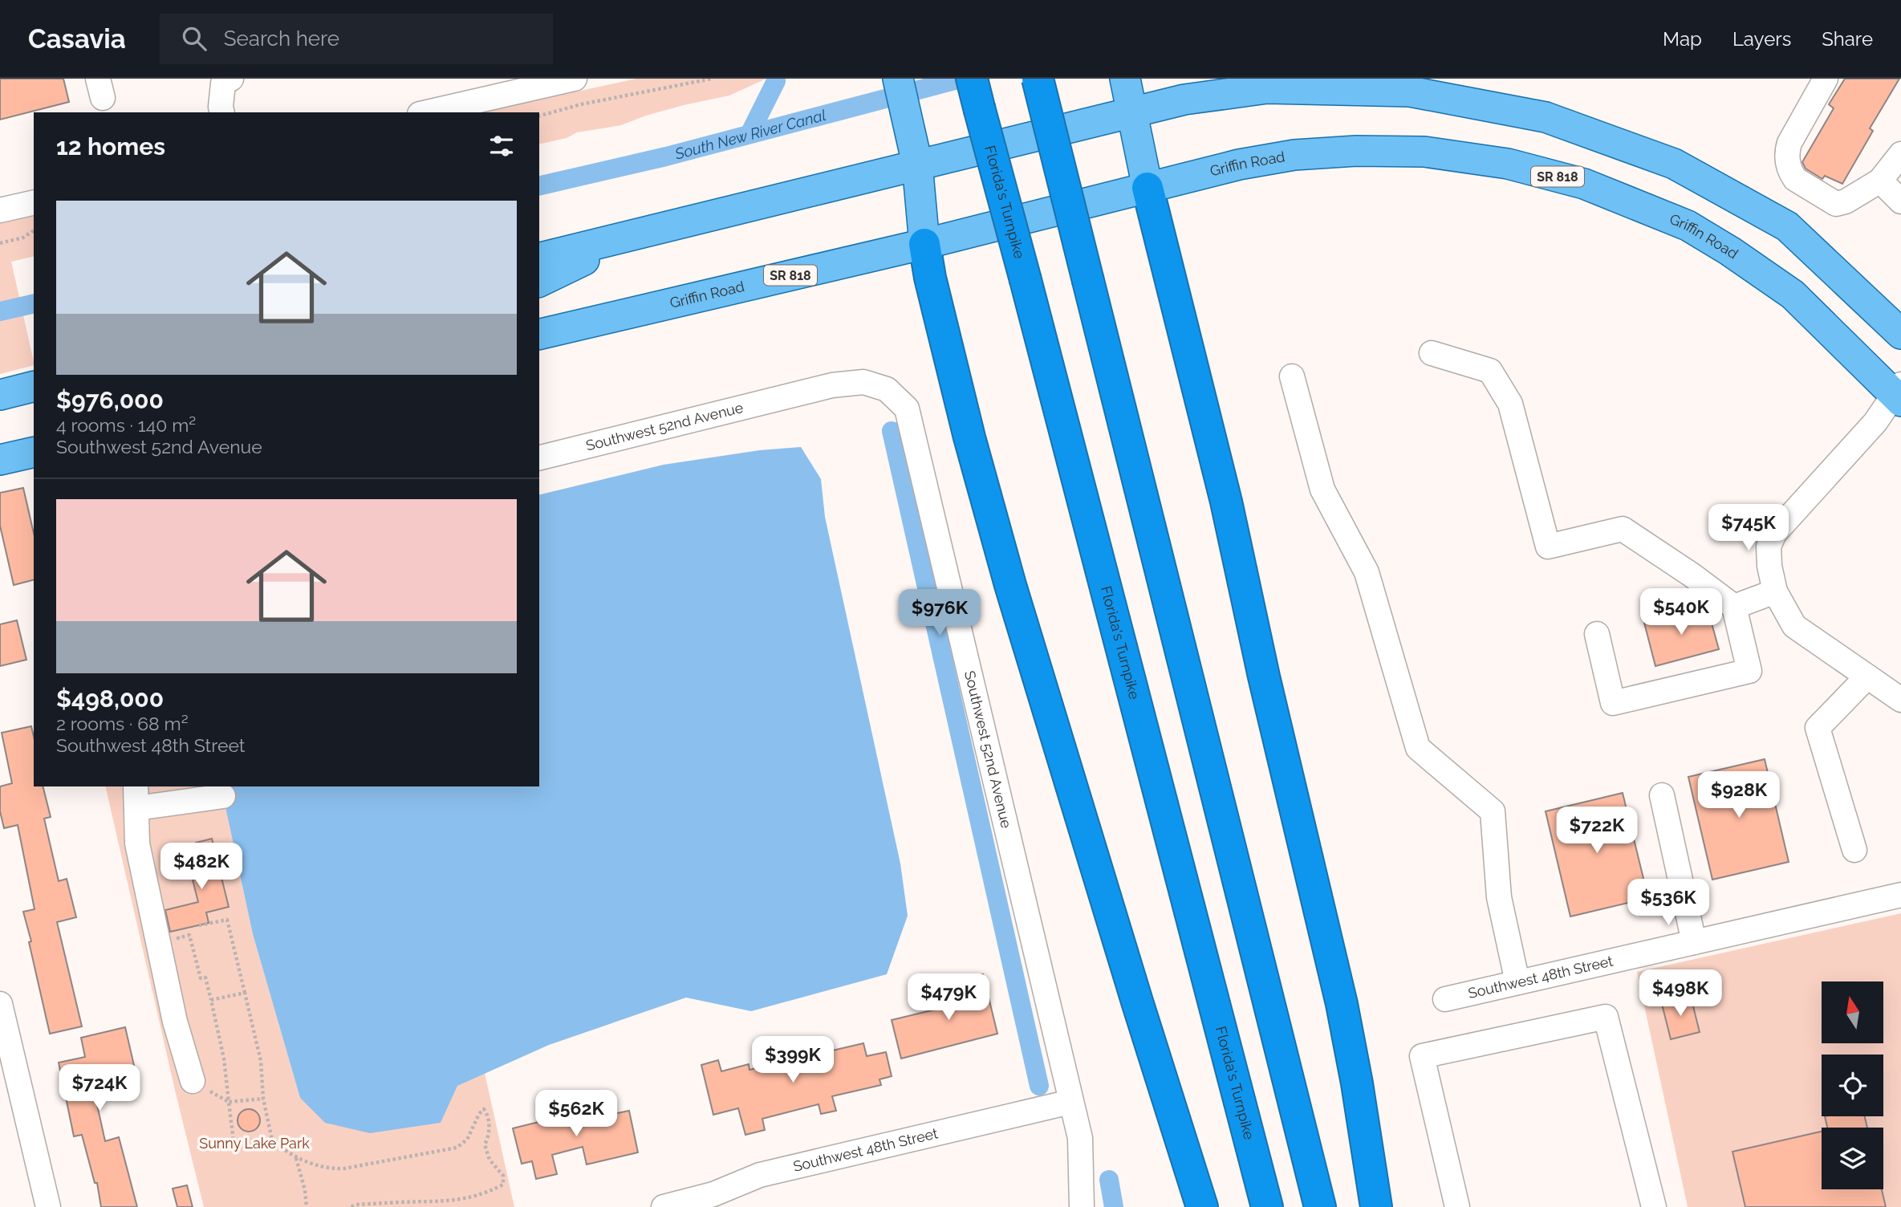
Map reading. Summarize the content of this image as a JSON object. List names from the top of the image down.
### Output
{
  "streets": {
    "highway": ["Florida's Turnpike"],
    "main road": ["Griffin Road", "SR 818"],
    "street": ["Southwest 52nd Avenue", "Southwest 48th Street"]
  },
  "crossings": [
    ["Southwest 52nd Avenue", "Southwest 48th Street"]
  ],
  "water": ["South New River Canal"],
  "parks": ["Sunny Lake Park"],
  "north": "top",
  "page": {
    "header": "Casavia",
    "search": "Search here",
    "nav": ["Map", "Layers", "Share"],
    "heading": "12 homes",
    "list": [
      {
        "name": "$976,000",
        "note": "4 rooms · 140 m² · Southwest 52nd Avenue"
      },
      {
        "name": "$498,000",
        "note": "2 rooms · 68 m² · Southwest 48th Street"
      }
    ],
    "price": [
      "$745K",
      "$540K",
      "$976K",
      "$928K",
      "$722K",
      "$482K",
      "$536K",
      "$498K",
      "$479K",
      "$399K",
      "$724K",
      "$562K"
    ]
  }
}
